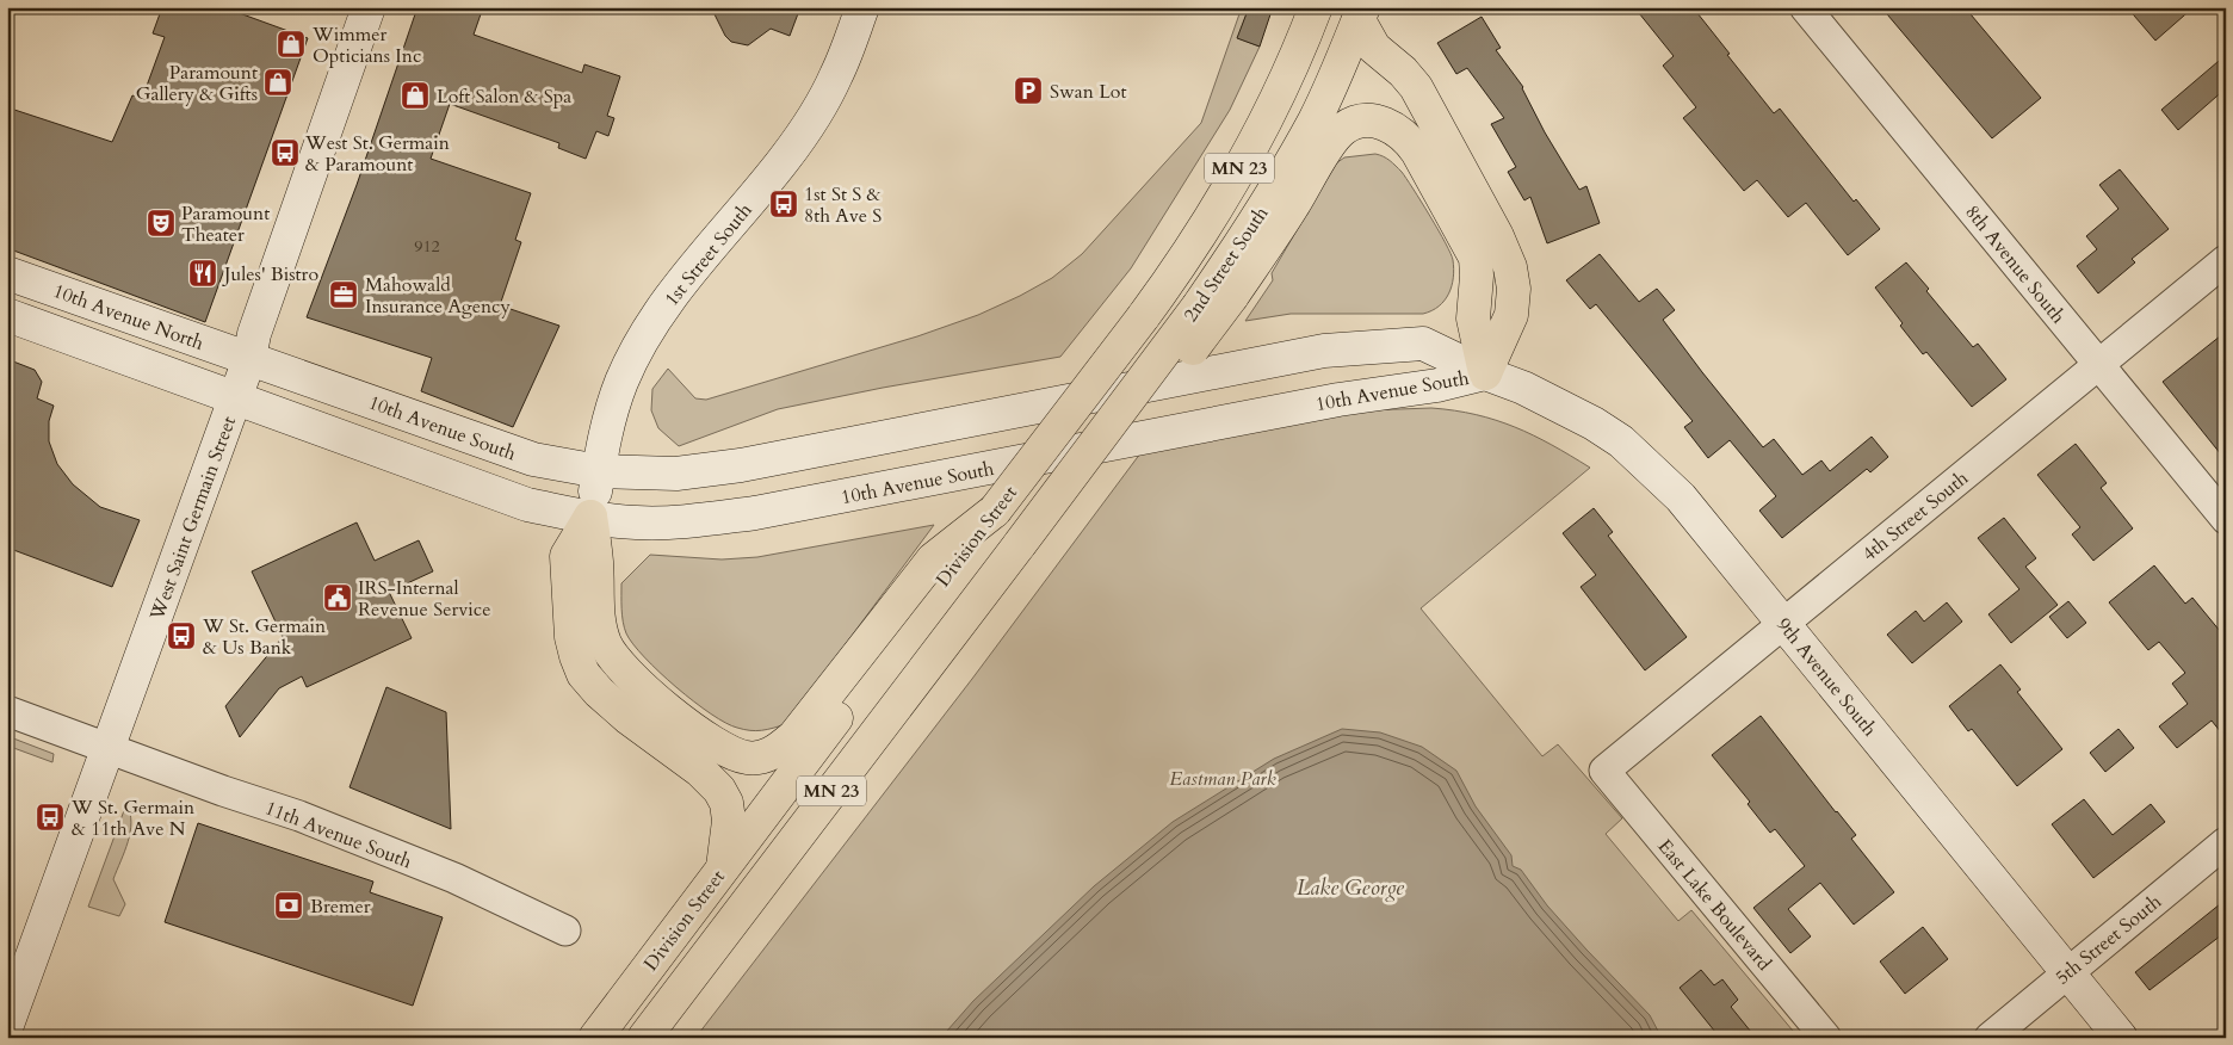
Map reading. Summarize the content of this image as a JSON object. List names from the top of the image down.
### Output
{
  "streets": {
    "highway": ["MN 23", "2nd Street South", "Division Street"],
    "main road": [
      "1st Street South",
      "10th Avenue North",
      "10th Avenue South",
      "West Saint Germain Street",
      "9th Avenue South"
    ],
    "street": [
      "8th Avenue South",
      "4th Street South",
      "11th Avenue South",
      "East Lake Boulevard",
      "5th Street South"
    ]
  },
  "crossings": [
    ["1st Street South", "10th Avenue South"],
    ["2nd Street South", "Division Street"],
    ["8th Avenue South", "4th Street South"],
    ["10th Avenue North", "10th Avenue South"],
    ["10th Avenue North", "West Saint Germain Street"],
    ["10th Avenue South", "West Saint Germain Street"],
    ["10th Avenue South", "9th Avenue South"],
    ["4th Street South", "9th Avenue South"],
    ["4th Street South", "East Lake Boulevard"],
    ["West Saint Germain Street", "11th Avenue South"],
    ["9th Avenue South", "5th Street South"]
  ],
  "water": ["Lake George"],
  "parks": ["Eastman Park"],
  "places": {
    "shop": ["Wimmer Opticians Inc", "Paramount Gallery & Gifts", "Loft Salon & Spa"],
    "parking": ["Swan Lot"],
    "bus stop": [
      "West St. Germain & Paramount",
      "1st St S & 8th Ave S",
      "W St. Germain & Us Bank",
      "W St. Germain & 11th Ave N"
    ],
    "theatre": ["Paramount Theater"],
    "restaurant": ["Jules' Bistro"],
    "office": ["Mahowald Insurance Agency"],
    "public building": ["IRS-Internal Revenue Service"],
    "bank": ["Bremer"]
  },
  "house_numbers": ["912"]
}
